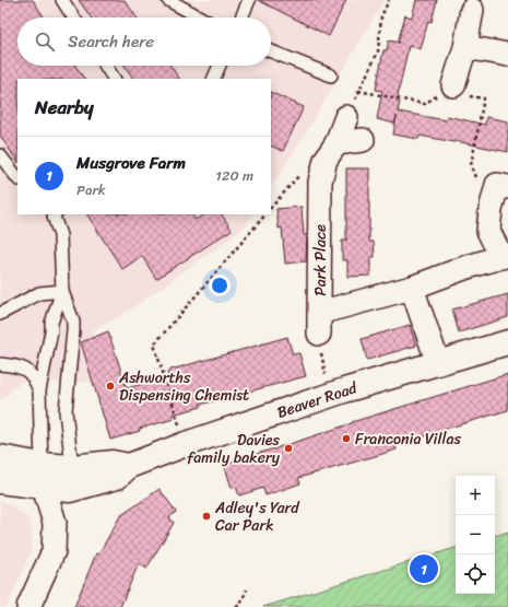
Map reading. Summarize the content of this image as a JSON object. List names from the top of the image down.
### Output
{
  "streets": {
    "main road": ["Beaver Road"],
    "street": ["Park Place"]
  },
  "places": [
    "Ashworths Dispensing Chemist",
    "Franconia Villas",
    "Davies family bakery",
    "Adley's Yard Car Park"
  ],
  "page": {
    "search": "Search here",
    "heading": "Nearby",
    "list": [
      {
        "mark": "1",
        "name": "Musgrove Farm",
        "note": "Park",
        "value": "120 m"
      }
    ],
    "map_buttons": ["+", "−"],
    "pins": "1"
  }
}
